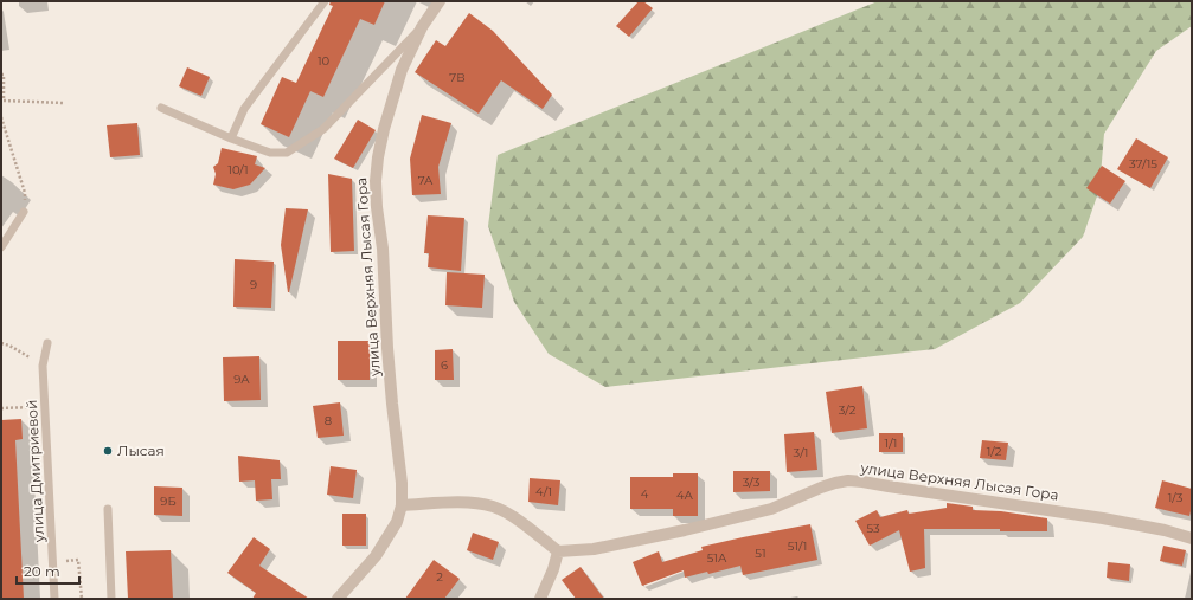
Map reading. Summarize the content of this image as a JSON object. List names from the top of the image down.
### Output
{
  "streets": {
    "street": ["улица Верхняя Лысая Гора"],
    "lane": ["улица Дмитриевой"]
  },
  "places": ["Лысая"],
  "house_numbers": [
    "10",
    "7В",
    "37/15",
    "10/1",
    "7А",
    "9",
    "6",
    "9А",
    "3/2",
    "8",
    "1/1",
    "1/2",
    "3/1",
    "3/3",
    "4/1",
    "4",
    "4А",
    "1/3",
    "9Б",
    "53",
    "51/1",
    "51",
    "51А",
    "2"
  ],
  "scale_bar": "20 m"
}
